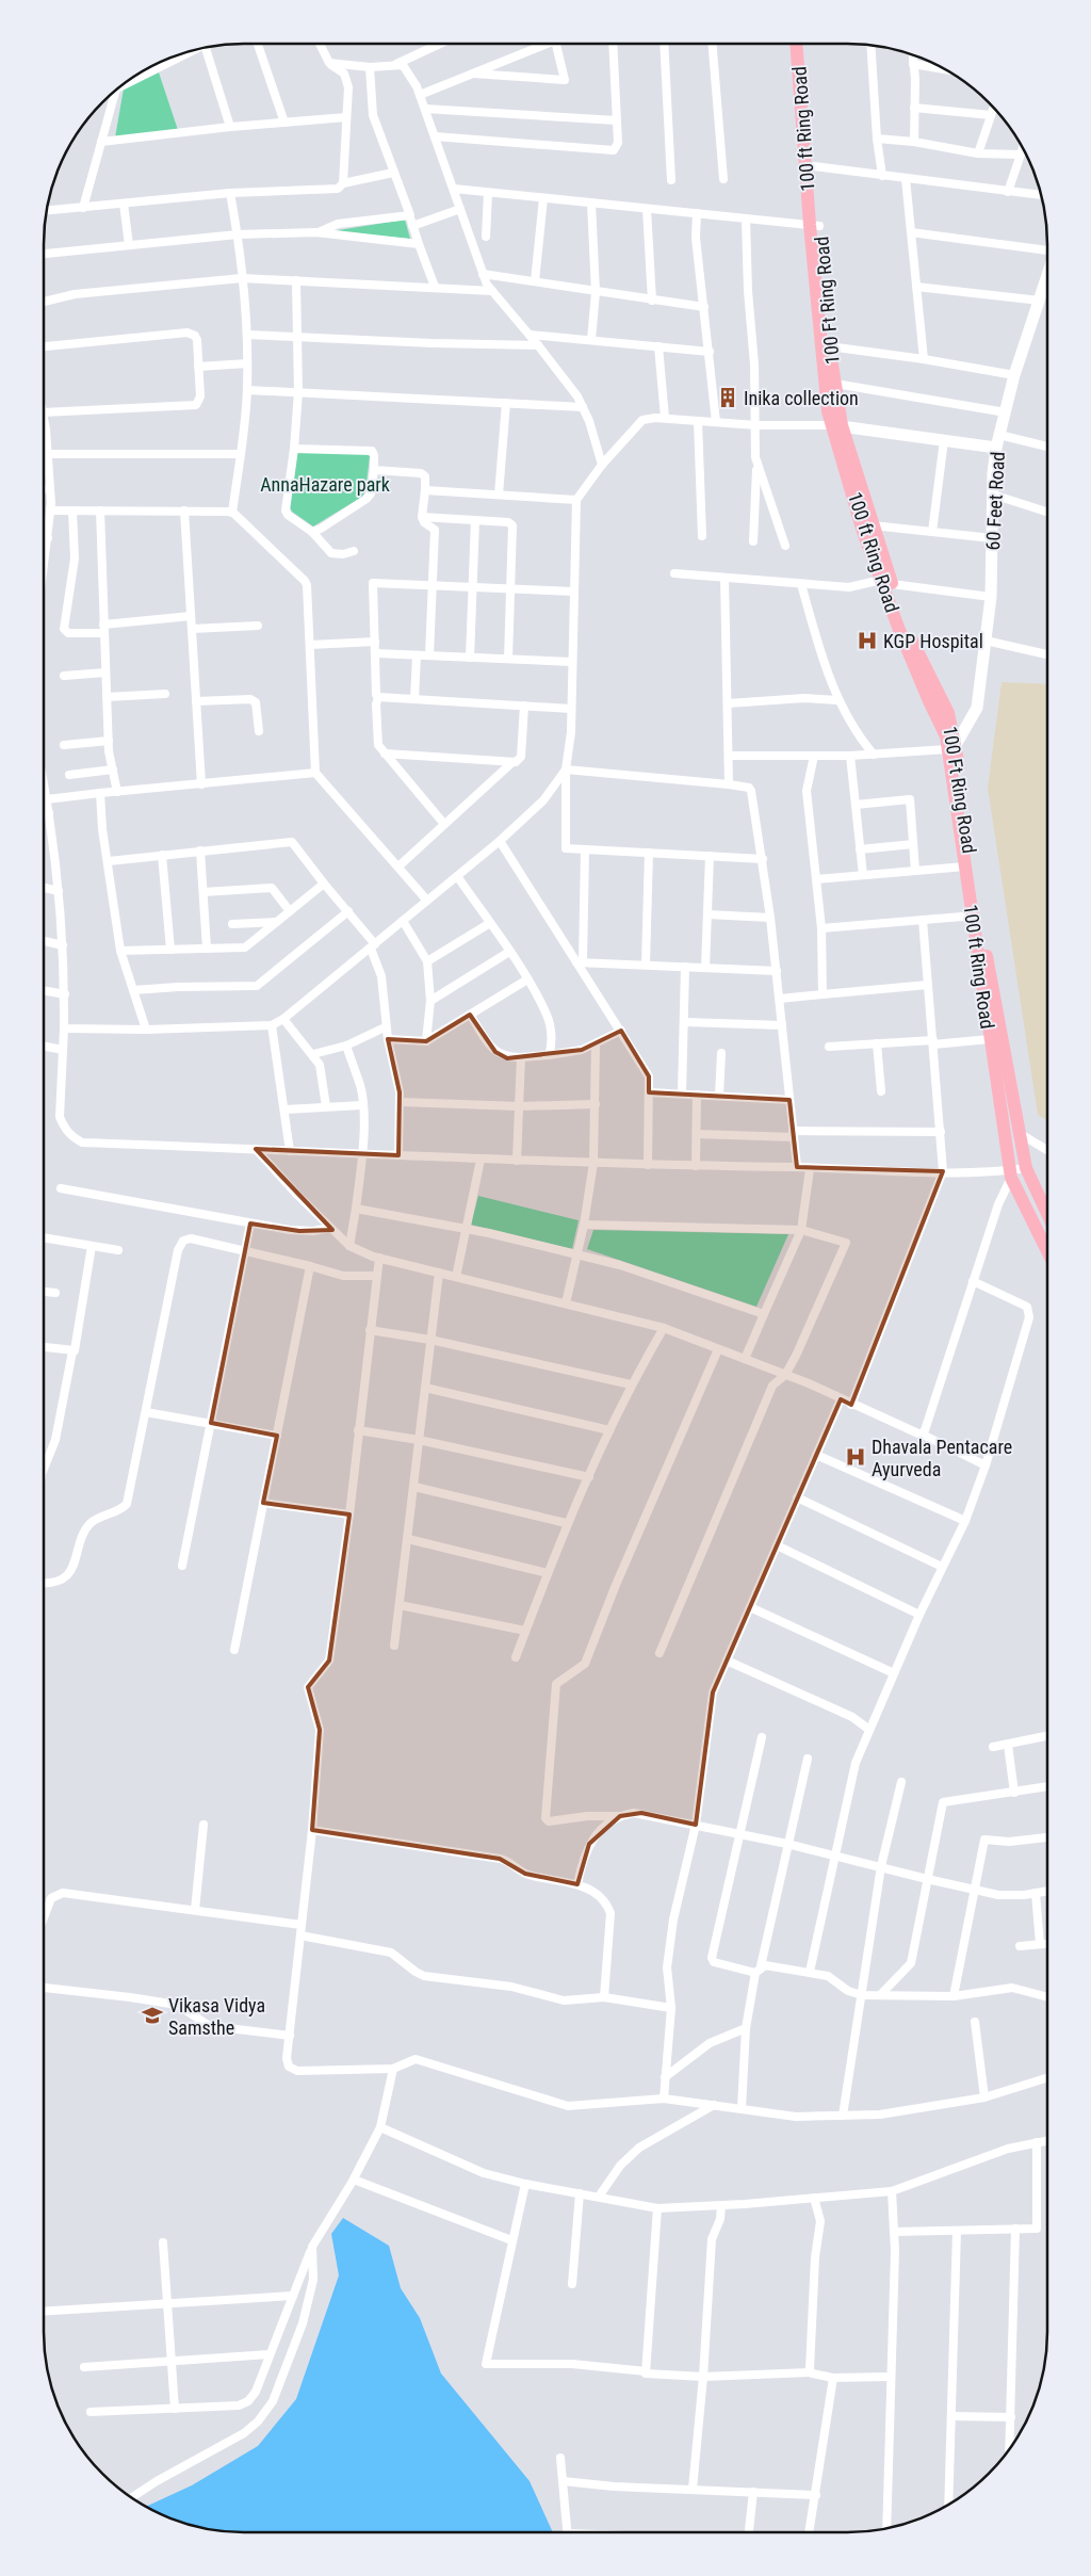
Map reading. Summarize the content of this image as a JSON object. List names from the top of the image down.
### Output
{
  "streets": {
    "main road": ["100 ft Ring Road", "100 Ft Ring Road"],
    "street": ["60 Feet Road"]
  },
  "crossings": [
    ["100 ft Ring Road", "100 Ft Ring Road"],
    ["100 ft Ring Road", "60 Feet Road"],
    ["100 Ft Ring Road", "60 Feet Road"]
  ],
  "parks": ["AnnaHazare park"],
  "places": {
    "building": ["Inika collection"],
    "hospital": ["KGP Hospital", "Dhavala Pentacare Ayurveda"],
    "school or university": ["Vikasa Vidya Samsthe"]
  }
}
